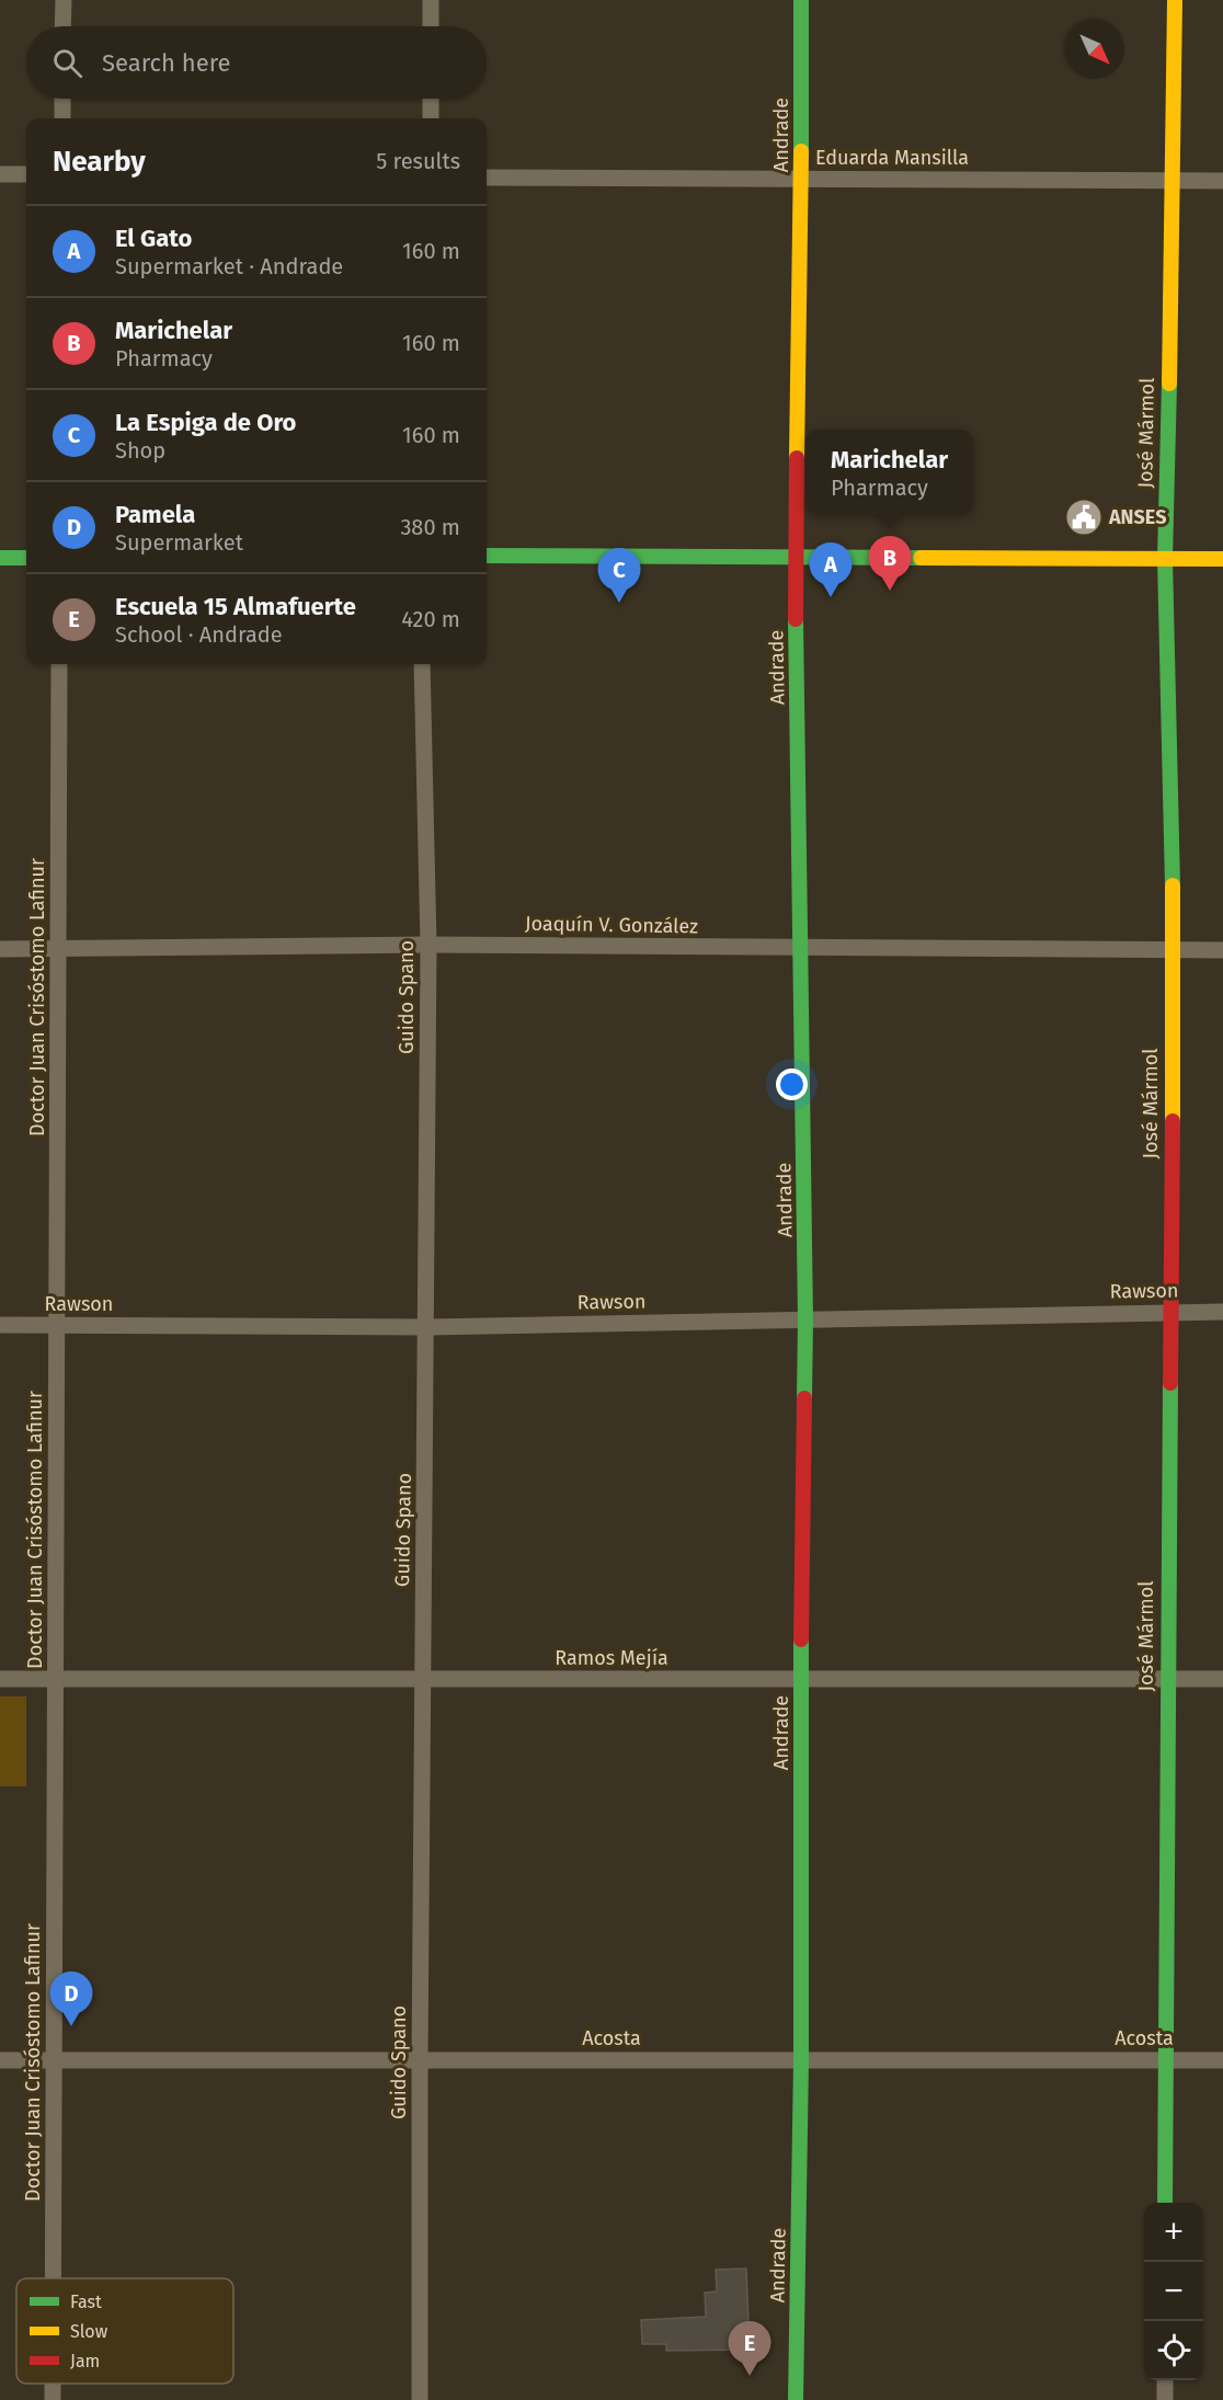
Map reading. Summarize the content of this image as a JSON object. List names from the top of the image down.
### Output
{
  "streets": {
    "street": [
      "Andrade",
      "Eduarda Mansilla",
      "José Mármol",
      "Joaquín V. González",
      "Doctor Juan Crisóstomo Lafinur",
      "Guido Spano",
      "Rawson",
      "Ramos Mejía",
      "Acosta"
    ]
  },
  "crossings": [
    ["Andrade", "Eduarda Mansilla"],
    ["Andrade", "Joaquín V. González"],
    ["Andrade", "Rawson"],
    ["Andrade", "Ramos Mejía"],
    ["Andrade", "Acosta"],
    ["Eduarda Mansilla", "José Mármol"],
    ["José Mármol", "Joaquín V. González"],
    ["José Mármol", "Rawson"],
    ["José Mármol", "Ramos Mejía"],
    ["José Mármol", "Acosta"],
    ["Joaquín V. González", "Doctor Juan Crisóstomo Lafinur"],
    ["Joaquín V. González", "Guido Spano"],
    ["Doctor Juan Crisóstomo Lafinur", "Rawson"],
    ["Doctor Juan Crisóstomo Lafinur", "Ramos Mejía"],
    ["Doctor Juan Crisóstomo Lafinur", "Acosta"],
    ["Guido Spano", "Rawson"],
    ["Guido Spano", "Ramos Mejía"],
    ["Guido Spano", "Acosta"]
  ],
  "places": {
    "public building": ["ANSES"]
  },
  "legend": ["Fast", "Slow", "Jam"],
  "north": "bottom right",
  "page": {
    "search": "Search here",
    "heading": ["Nearby", "5 results"],
    "list": [
      {
        "mark": "A",
        "name": "El Gato",
        "note": "Supermarket · Andrade",
        "value": "160 m"
      },
      {
        "mark": "B",
        "name": "Marichelar",
        "note": "Pharmacy",
        "value": "160 m"
      },
      {
        "mark": "C",
        "name": "La Espiga de Oro",
        "note": "Shop",
        "value": "160 m"
      },
      {
        "mark": "D",
        "name": "Pamela",
        "note": "Supermarket",
        "value": "380 m"
      },
      {
        "mark": "E",
        "name": "Escuela 15 Almafuerte",
        "note": "School · Andrade",
        "value": "420 m"
      }
    ],
    "popup": ["Marichelar", "Pharmacy"],
    "pins": [
      "B",
      "A",
      "C",
      "D",
      "E"
    ],
    "map_buttons": ["+", "−"]
  }
}
